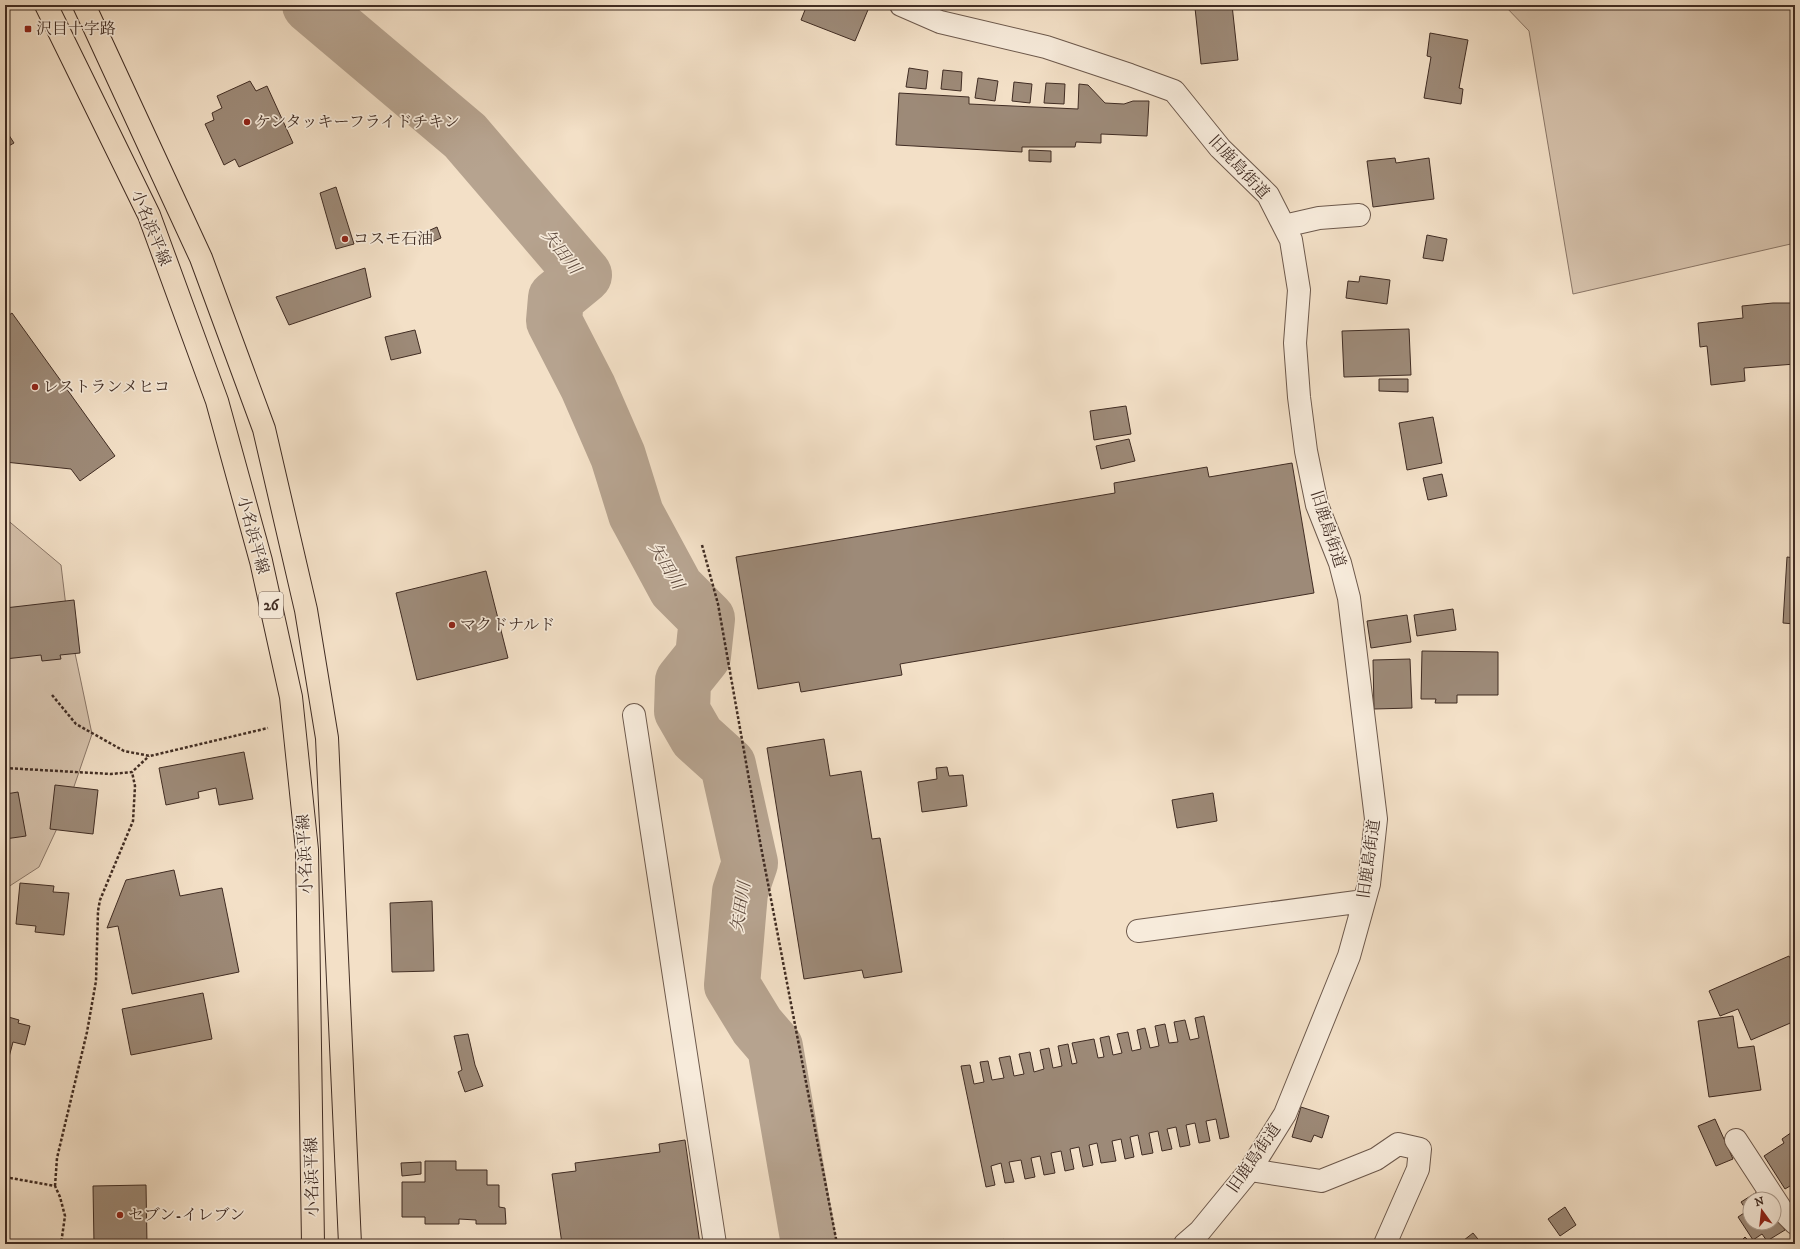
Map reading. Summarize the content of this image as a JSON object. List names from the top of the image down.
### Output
{
  "streets": {
    "main road": ["小名浜平線", "26"],
    "street": ["旧鹿島街道"]
  },
  "water": ["矢田川"],
  "places": {
    "transit": ["沢目十字路"],
    "other": [
      "ケンタッキーフライドチキン",
      "コスモ石油",
      "レストランメヒコ",
      "マクドナルド",
      "セブン-イレブン"
    ]
  },
  "north": "top"
}
